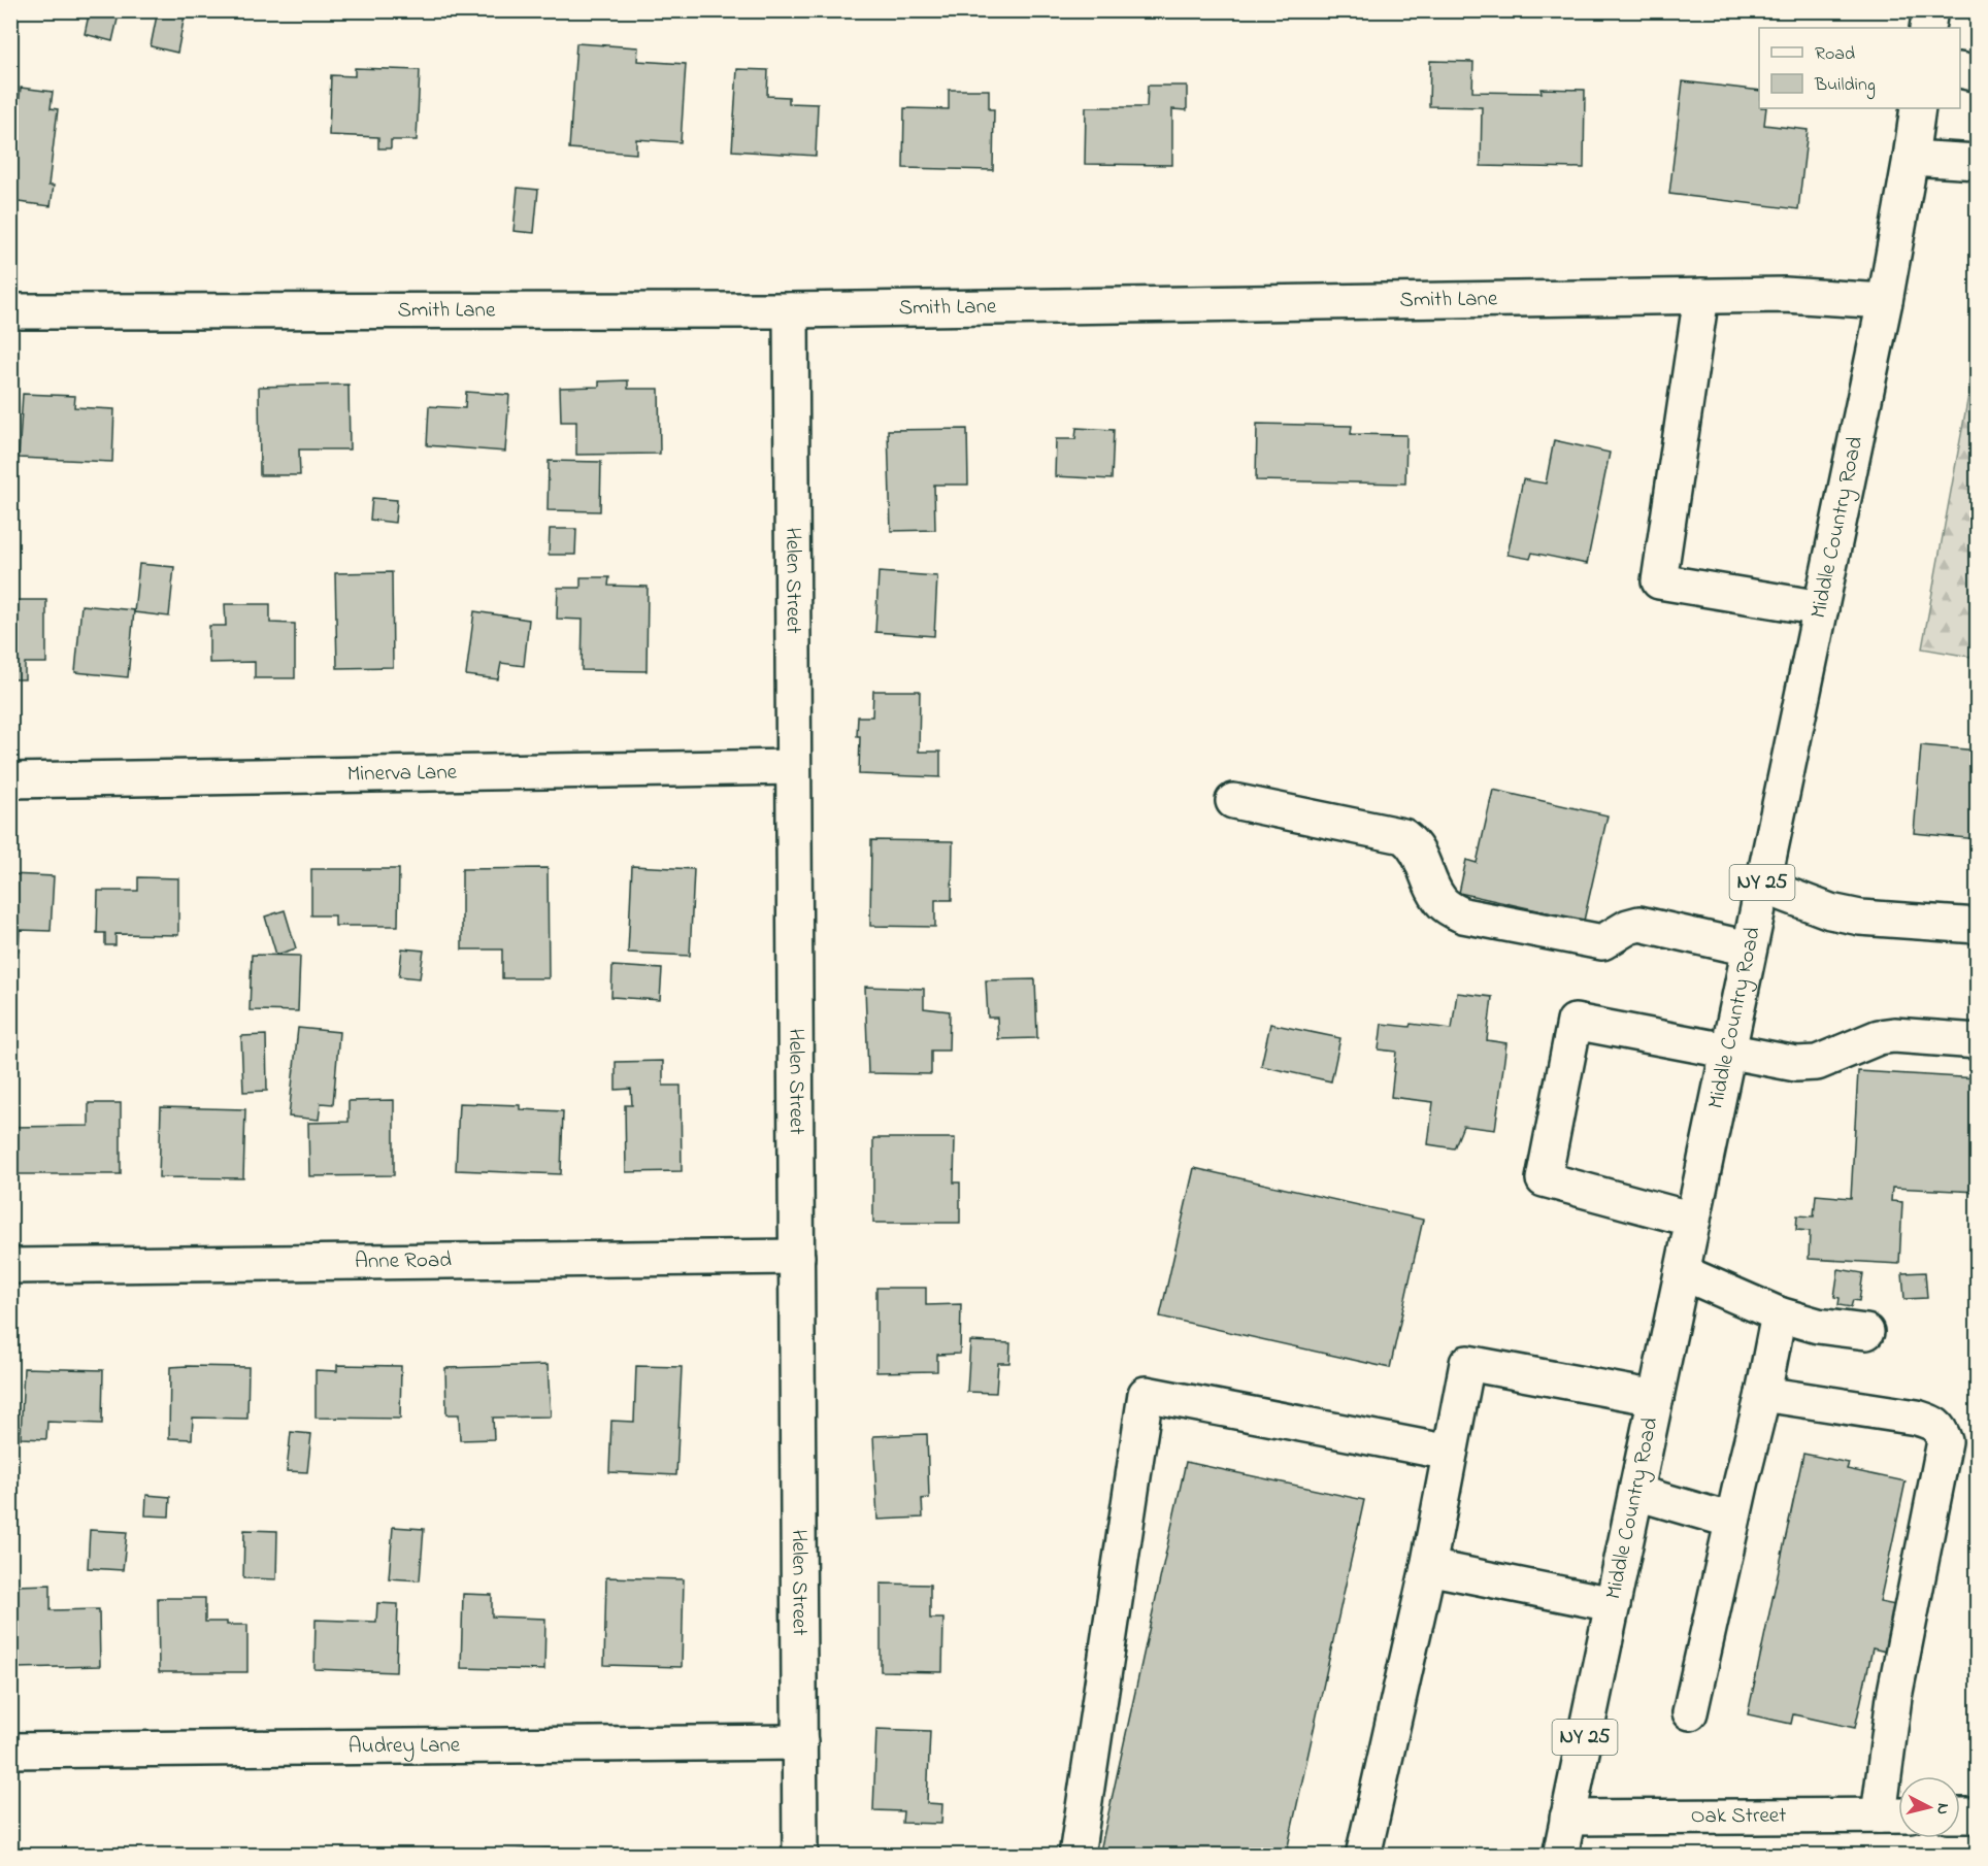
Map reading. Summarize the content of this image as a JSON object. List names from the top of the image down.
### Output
{
  "streets": {
    "street": [
      "Smith Lane",
      "Middle Country Road",
      "Helen Street",
      "Minerva Lane",
      "NY 25",
      "Anne Road",
      "Audrey Lane",
      "Oak Street"
    ]
  },
  "crossings": [
    ["Smith Lane", "Middle Country Road"],
    ["Smith Lane", "Helen Street"],
    ["Middle Country Road", "Oak Street"],
    ["Helen Street", "Minerva Lane"],
    ["Helen Street", "Anne Road"],
    ["Helen Street", "Audrey Lane"]
  ],
  "legend": ["Road", "Building"],
  "north": "right"
}
